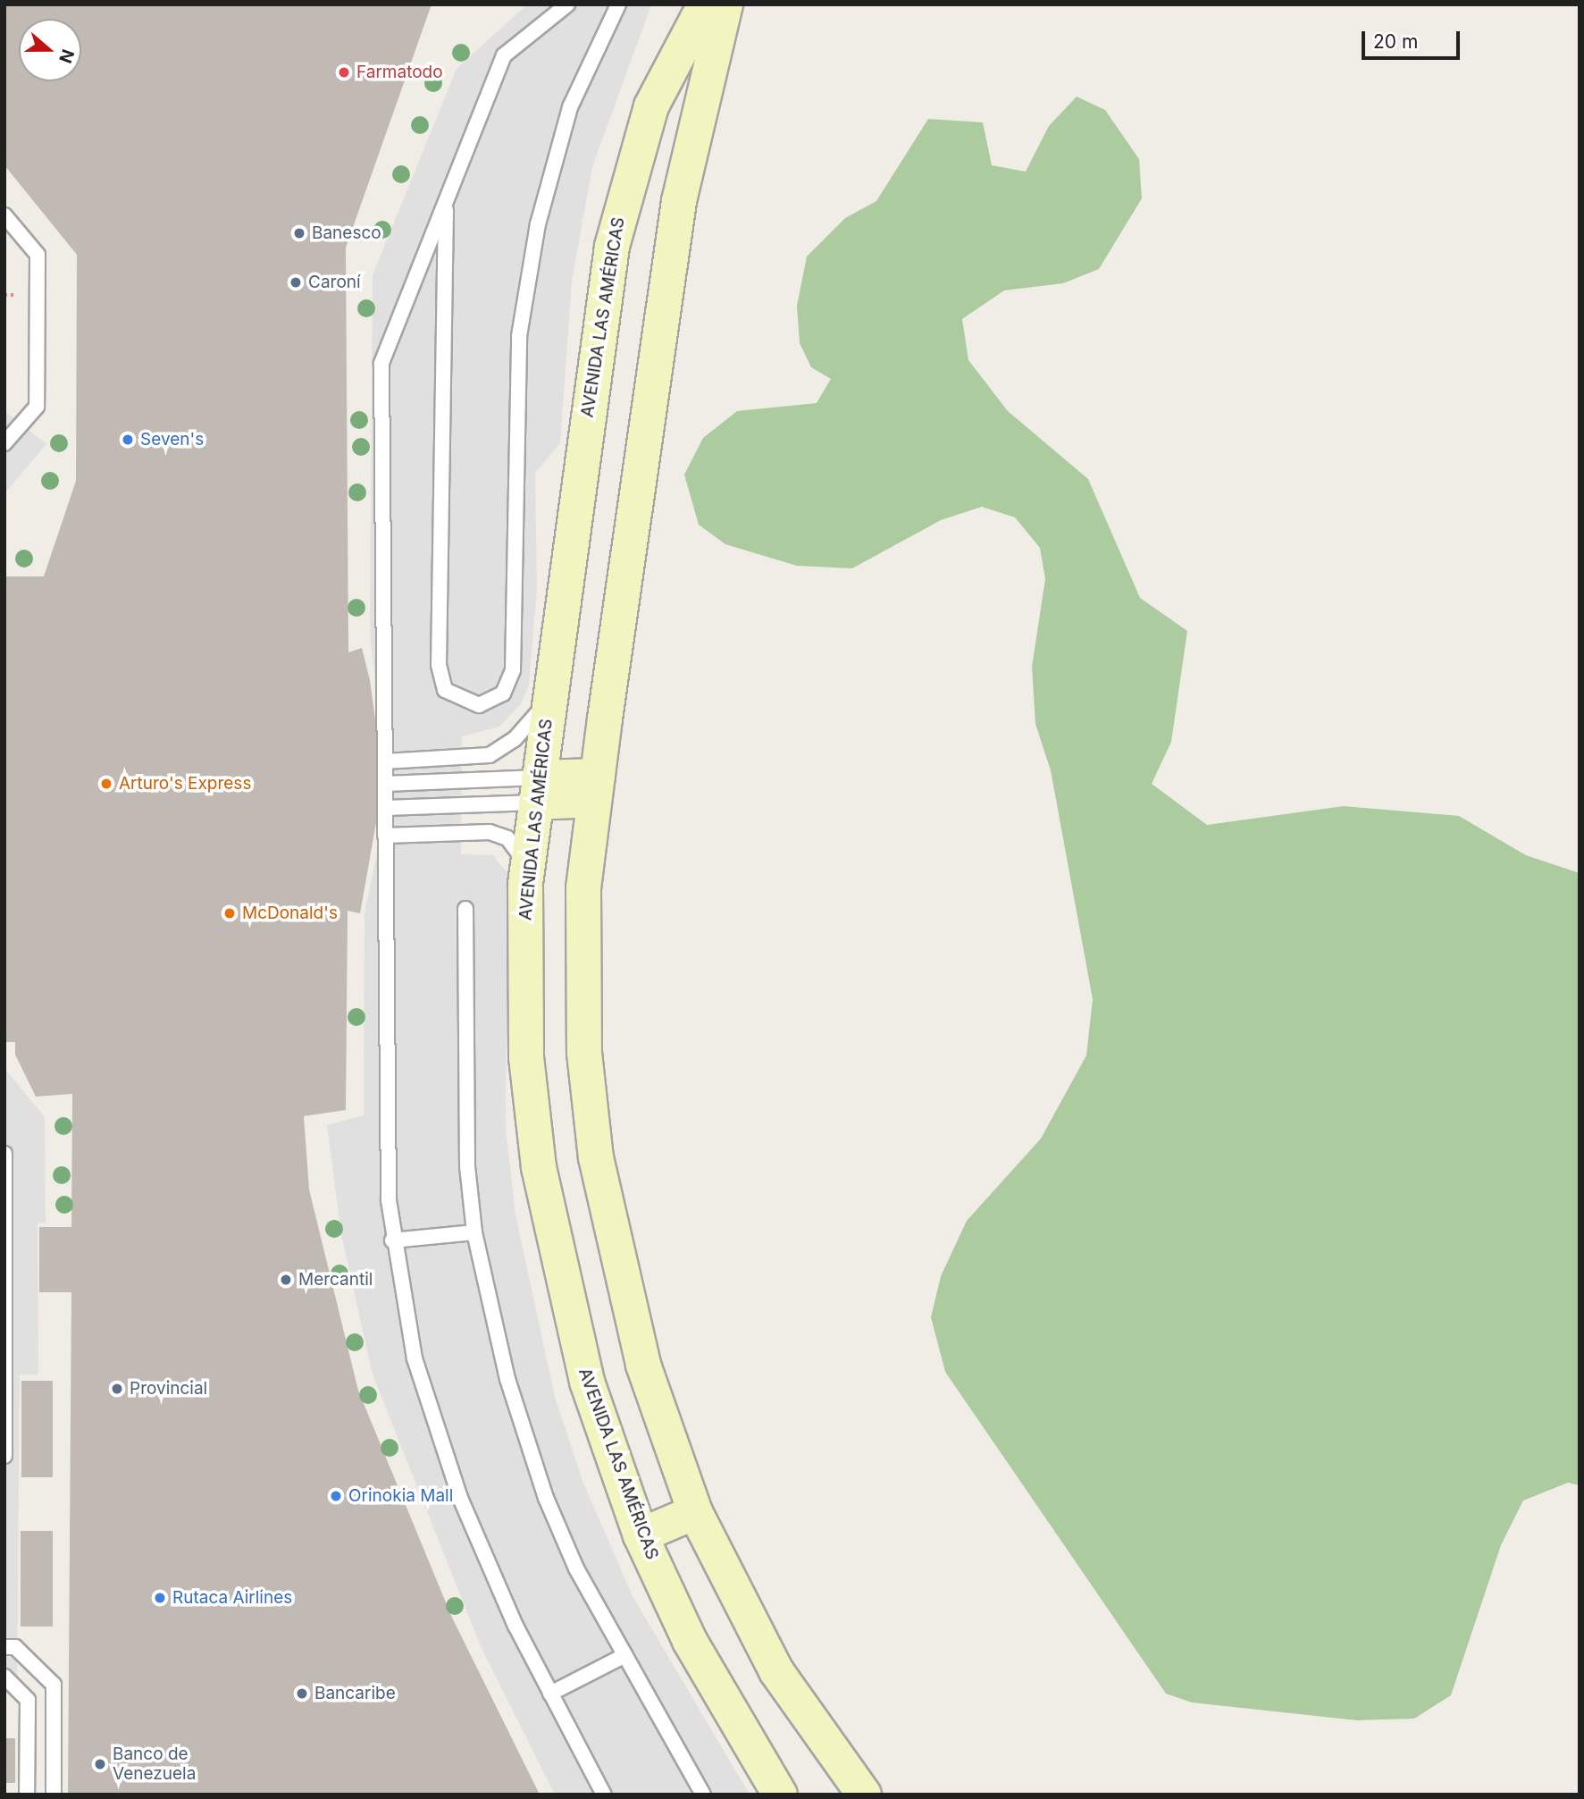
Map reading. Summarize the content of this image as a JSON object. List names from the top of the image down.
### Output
{
  "streets": {
    "main road": ["AVENIDA LAS AMÉRICAS"]
  },
  "places": [
    "Farmatodo",
    "Banesco",
    "Caroní",
    "Seven's",
    "Arturo's Express",
    "McDonald's",
    "Mercantil",
    "Provincial",
    "Orinokia Mall",
    "Rutaca Airlines",
    "Bancaribe",
    "Banco de Venezuela"
  ],
  "scale_bar": "20 m",
  "north": "right"
}
